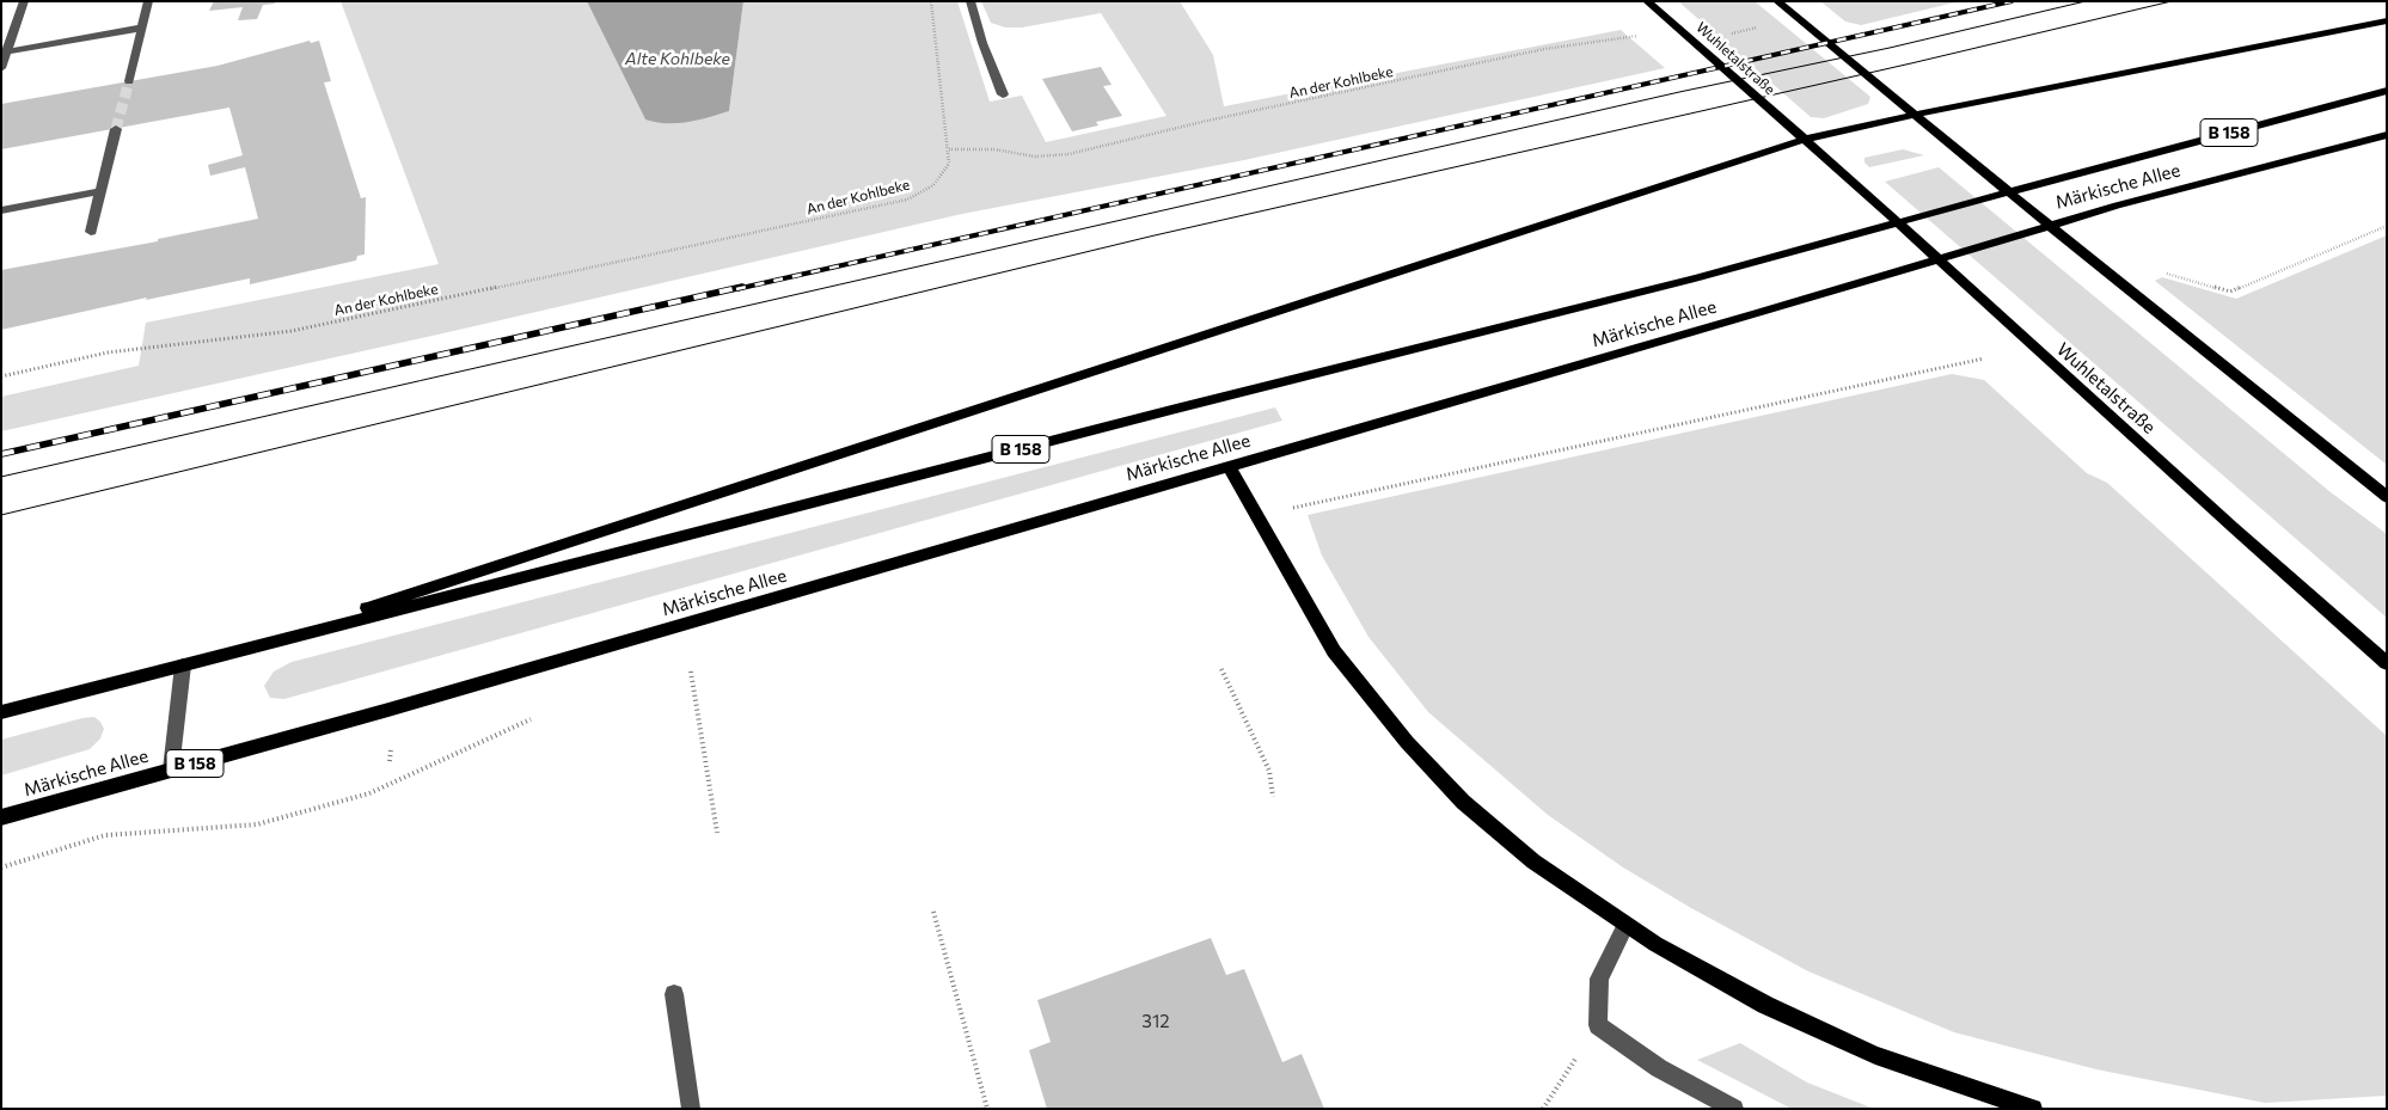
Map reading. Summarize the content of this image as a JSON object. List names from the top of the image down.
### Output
{
  "streets": {
    "main road": ["Wuhletalstraße", "B 158", "Märkische Allee"],
    "path": ["An der Kohlbeke"]
  },
  "crossings": [
    ["Wuhletalstraße", "An der Kohlbeke"]
  ],
  "water": ["Alte Kohlbeke"],
  "house_numbers": ["312"]
}
